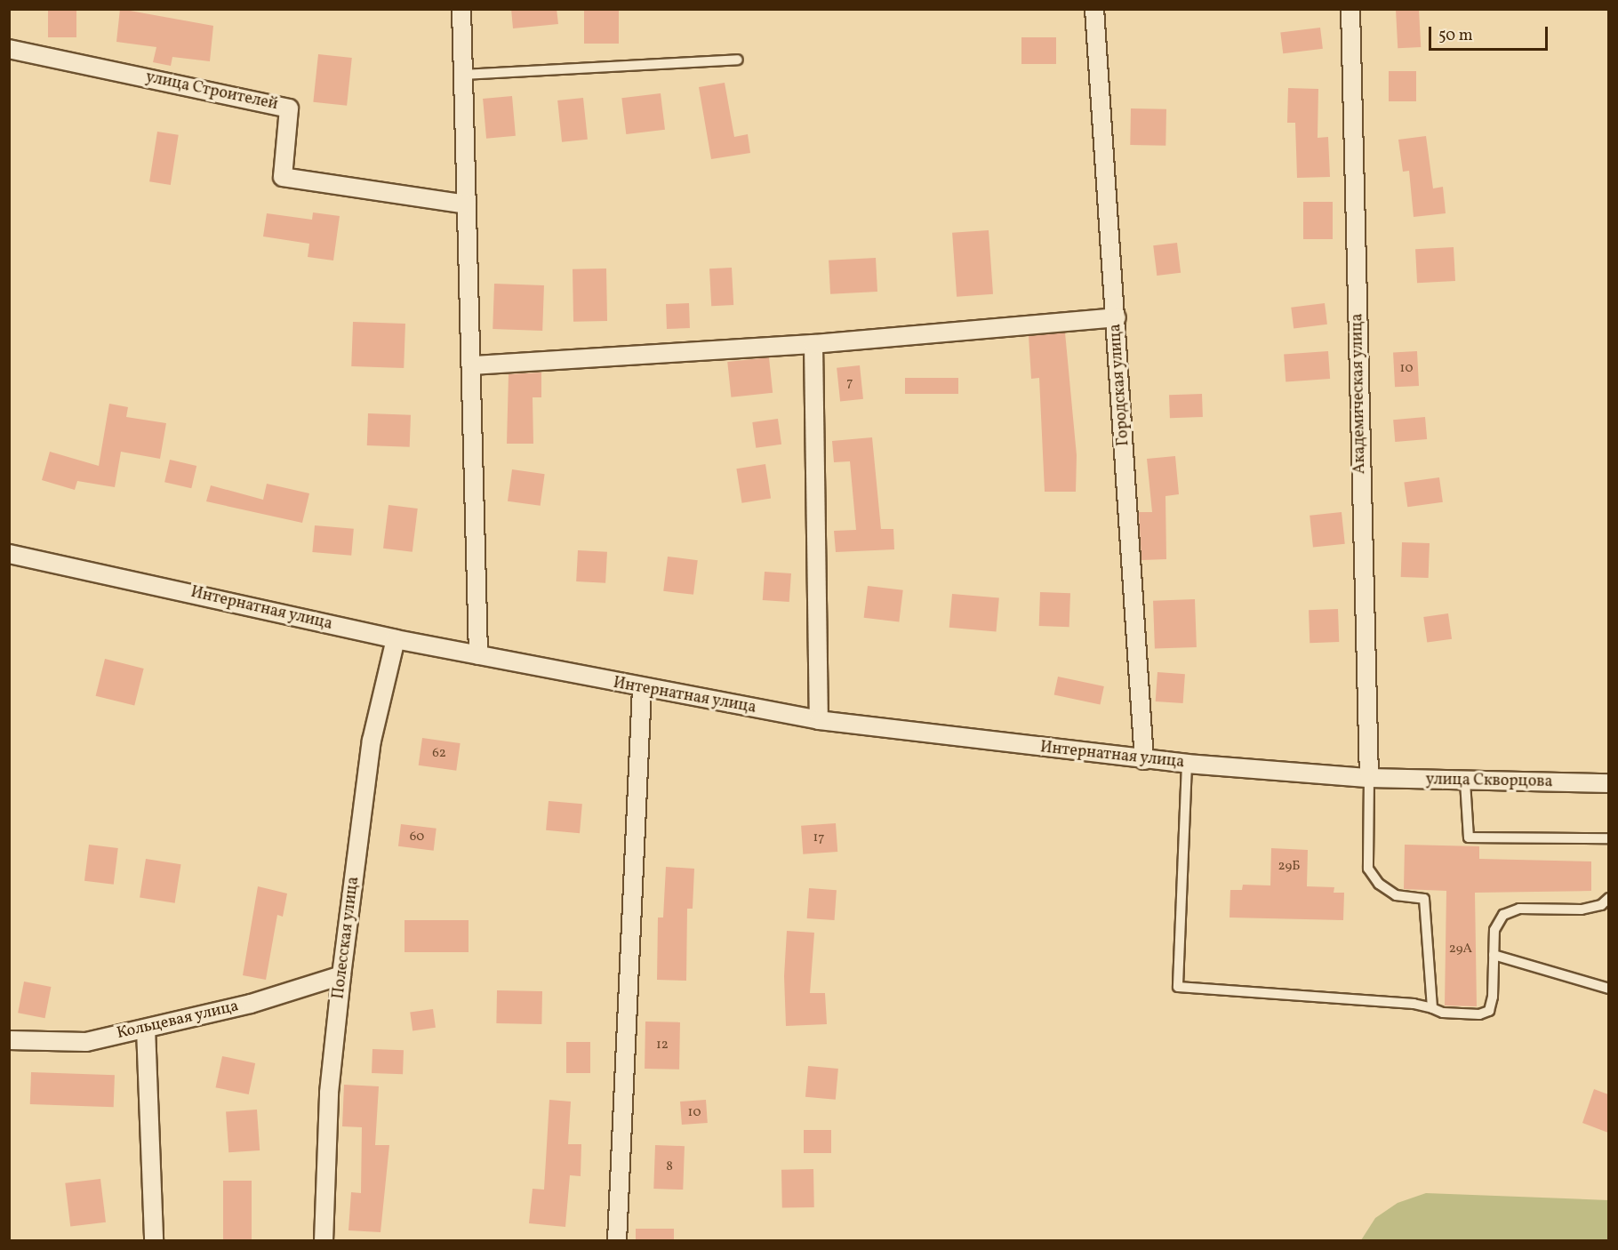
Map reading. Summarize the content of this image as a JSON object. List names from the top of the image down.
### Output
{
  "streets": {
    "street": [
      "улица Строителей",
      "Городская улица",
      "Академическая улица",
      "Интернатная улица",
      "улица Скворцова",
      "Полесская улица",
      "Кольцевая улица"
    ]
  },
  "crossings": [
    ["Городская улица", "Интернатная улица"],
    ["Академическая улица", "Интернатная улица"],
    ["Академическая улица", "улица Скворцова"],
    ["Интернатная улица", "улица Скворцова"],
    ["Интернатная улица", "Полесская улица"],
    ["Полесская улица", "Кольцевая улица"]
  ],
  "house_numbers": [
    "10",
    "7",
    "62",
    "60",
    "17",
    "29Б",
    "29А",
    "12",
    "10",
    "8"
  ],
  "scale_bar": "50 m"
}
